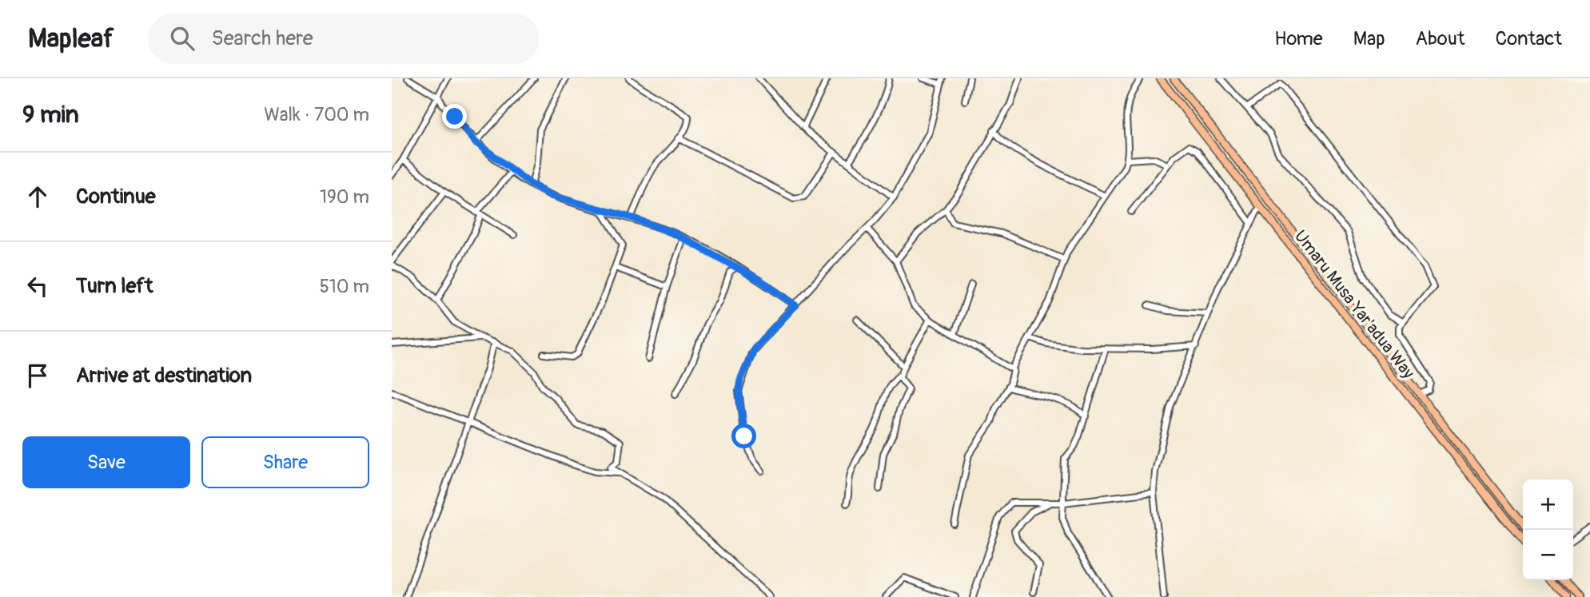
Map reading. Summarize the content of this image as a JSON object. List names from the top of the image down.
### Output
{
  "streets": {
    "main road": ["Umaru Musa Yar'adua Way"]
  },
  "page": {
    "header": "Mapleaf",
    "search": "Search here",
    "nav": [
      "Home",
      "Map",
      "About",
      "Contact"
    ],
    "heading": ["9 min", "Walk · 700 m"],
    "list": [
      ["Continue", "190 m"],
      ["Turn left", "510 m"],
      "Arrive at destination"
    ],
    "buttons": ["Save", "Share"],
    "map_buttons": ["+", "−"]
  }
}
